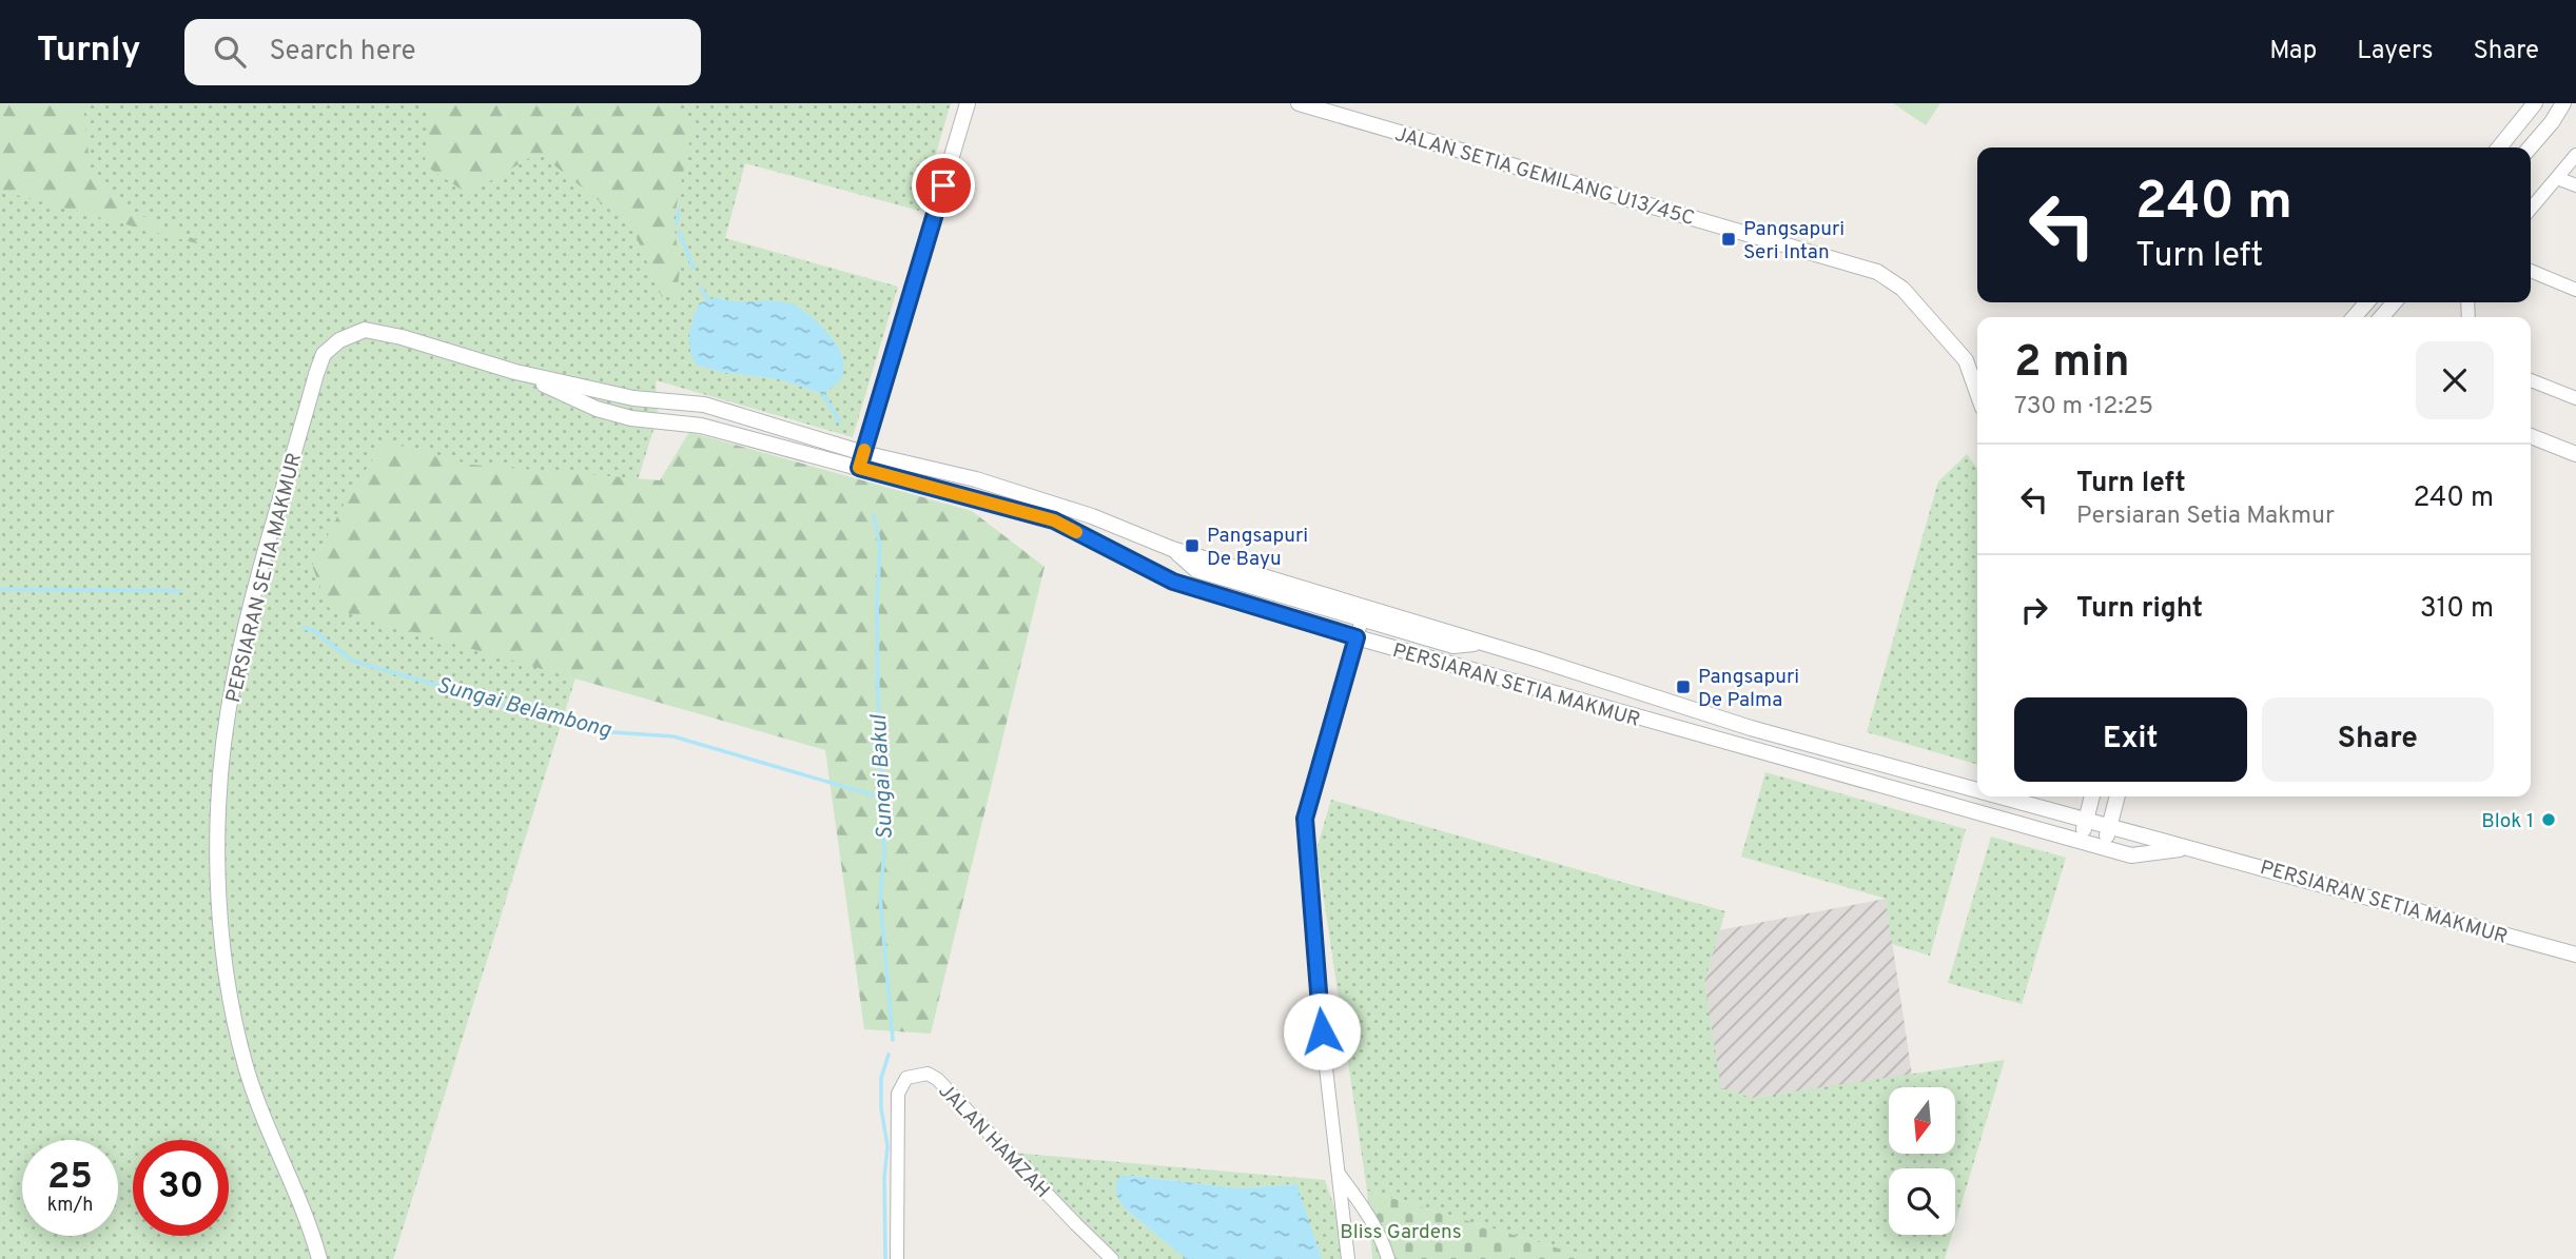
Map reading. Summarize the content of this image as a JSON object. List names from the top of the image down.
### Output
{
  "streets": {
    "street": ["JALAN SETIA GEMILANG U13/45C", "PERSIARAN SETIA MAKMUR", "JALAN HAMZAH"]
  },
  "water": ["Sungai Belambong", "Sungai Bakul"],
  "parks": ["Bliss Gardens"],
  "places": {
    "transit": ["Pangsapuri Seri Intan", "Pangsapuri De Bayu", "Pangsapuri De Palma"],
    "other": ["Blok 1"]
  },
  "north": "bottom",
  "page": {
    "header": "Turnly",
    "search": "Search here",
    "nav": ["Map", "Layers", "Share"],
    "turn": ["240 m", "Turn left"],
    "heading": ["2 min", "730 m · 12:25"],
    "list": [
      {
        "name": "Turn left",
        "note": "Persiaran Setia Makmur",
        "value": "240 m"
      },
      {
        "name": "Turn right",
        "value": "310 m"
      }
    ],
    "buttons": ["Exit", "Share"],
    "speed": "25 km/h",
    "limit": "30"
  }
}
